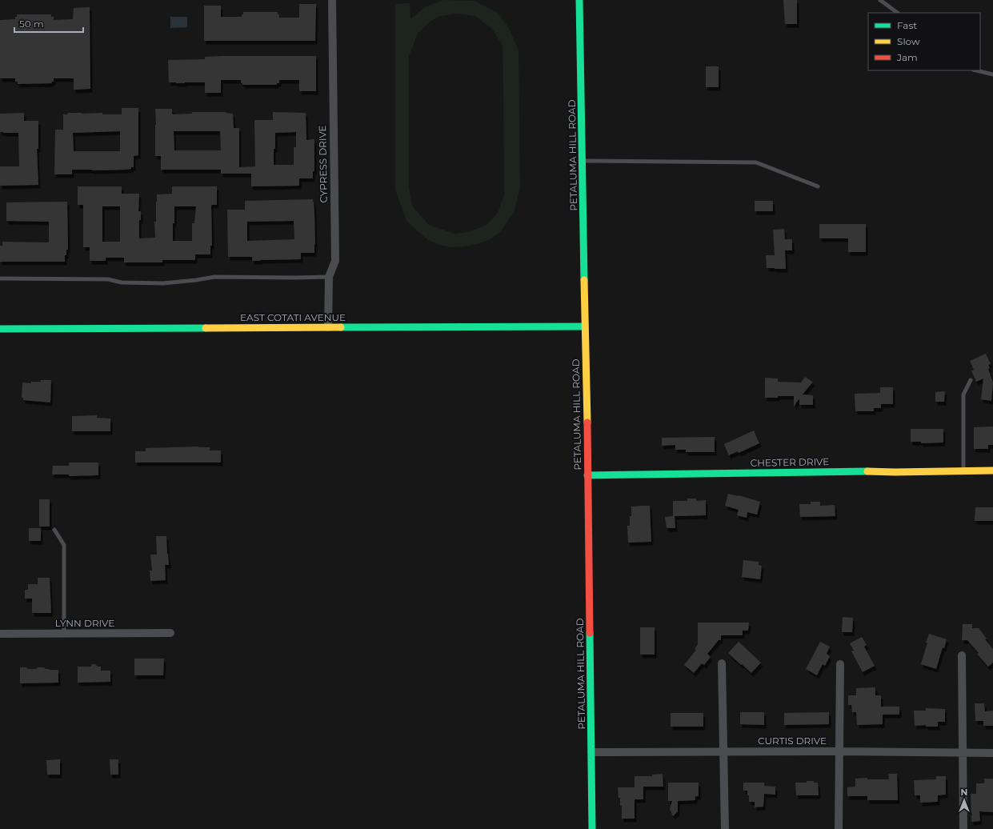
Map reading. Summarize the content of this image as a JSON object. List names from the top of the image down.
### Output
{
  "streets": {
    "main road": ["PETALUMA HILL ROAD", "EAST COTATI AVENUE", "CHESTER DRIVE"],
    "street": ["CYPRESS DRIVE", "LYNN DRIVE", "CURTIS DRIVE"]
  },
  "crossings": [
    ["PETALUMA HILL ROAD", "EAST COTATI AVENUE"],
    ["PETALUMA HILL ROAD", "CHESTER DRIVE"],
    ["PETALUMA HILL ROAD", "CURTIS DRIVE"],
    ["CYPRESS DRIVE", "EAST COTATI AVENUE"]
  ],
  "legend": ["Fast", "Slow", "Jam"],
  "scale_bar": "50 m",
  "north": "top"
}
